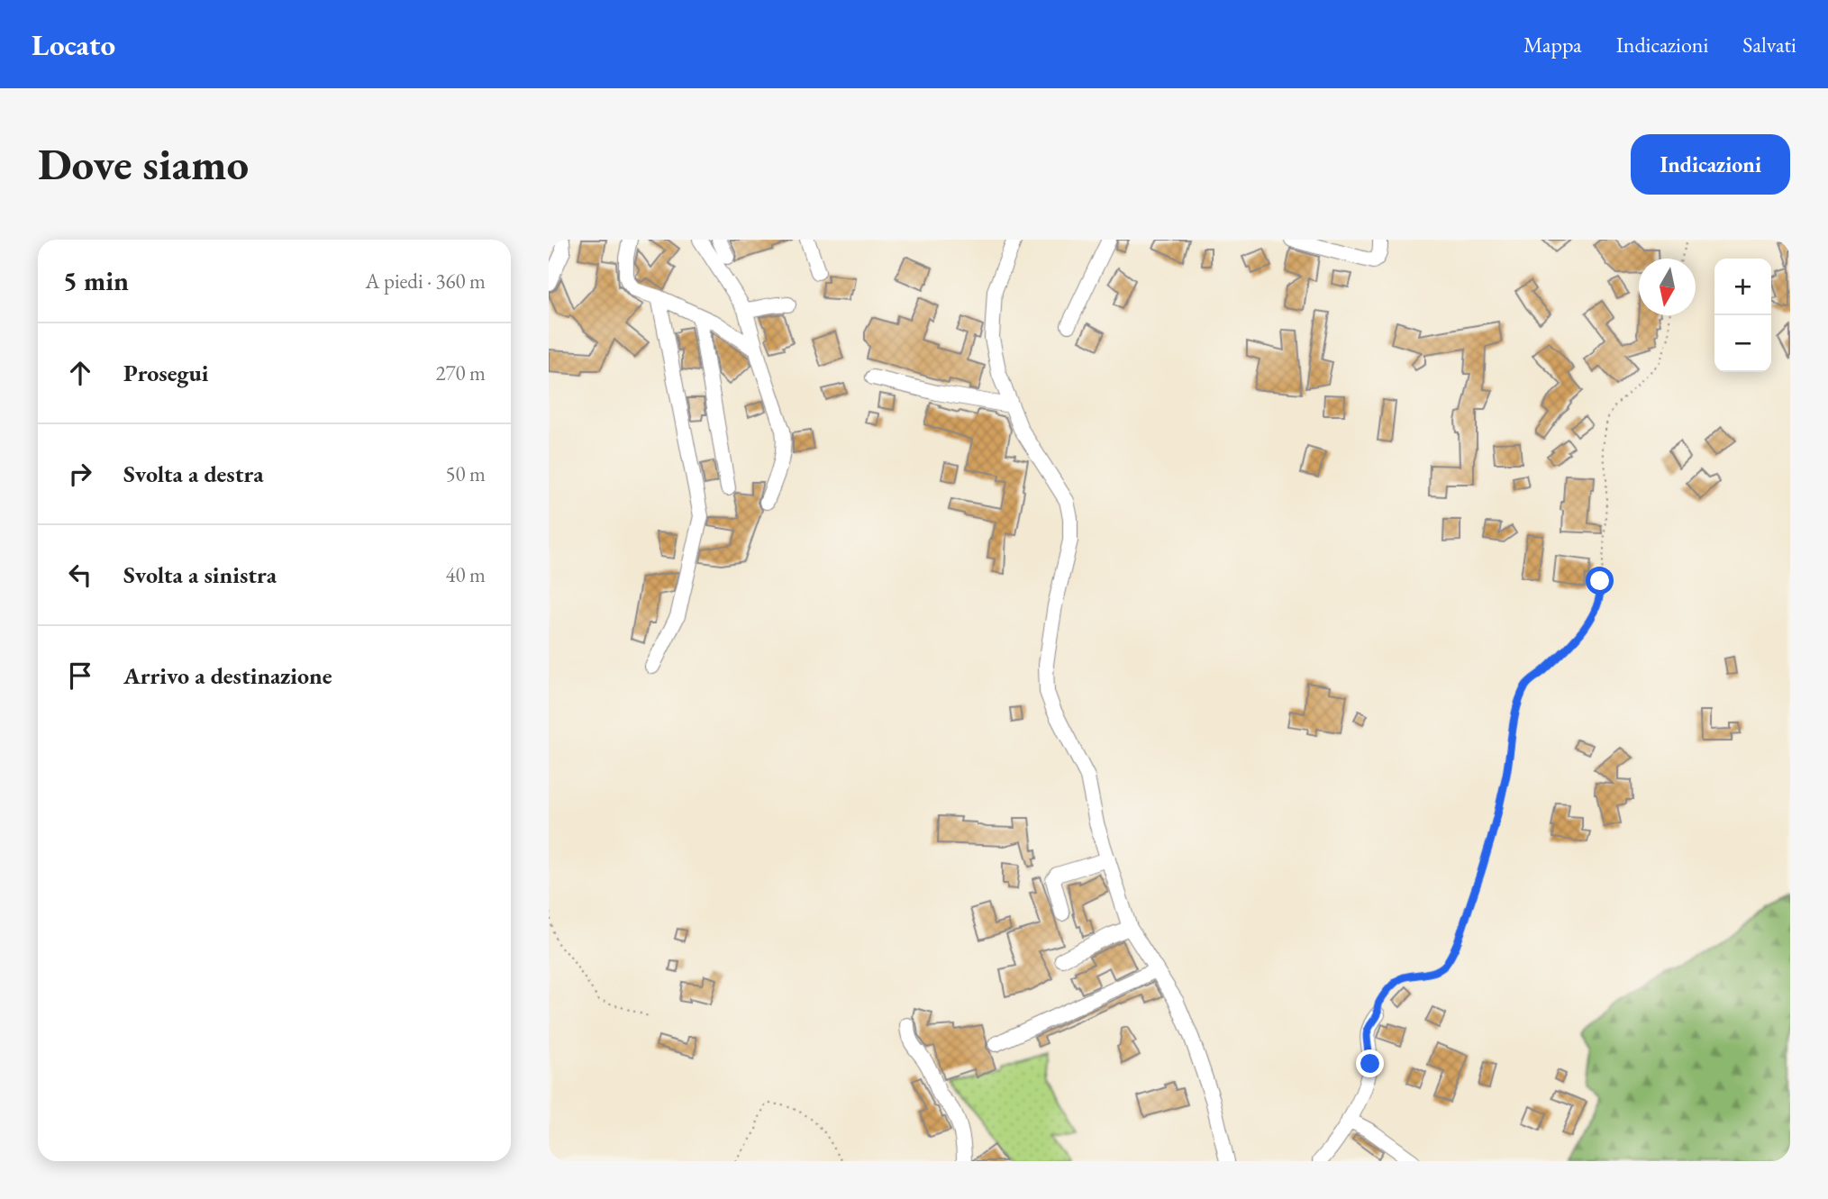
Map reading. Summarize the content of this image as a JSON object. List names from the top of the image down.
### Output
{
  "north": "bottom",
  "page": {
    "header": "Locato",
    "nav": ["Mappa", "Indicazioni", "Salvati"],
    "buttons": "Indicazioni",
    "title": "Dove siamo",
    "heading": ["5 min", "A piedi · 360 m"],
    "map_buttons": ["+", "−"],
    "list": [
      ["Prosegui", "270 m"],
      ["Svolta a destra", "50 m"],
      ["Svolta a sinistra", "40 m"],
      "Arrivo a destinazione"
    ]
  }
}
